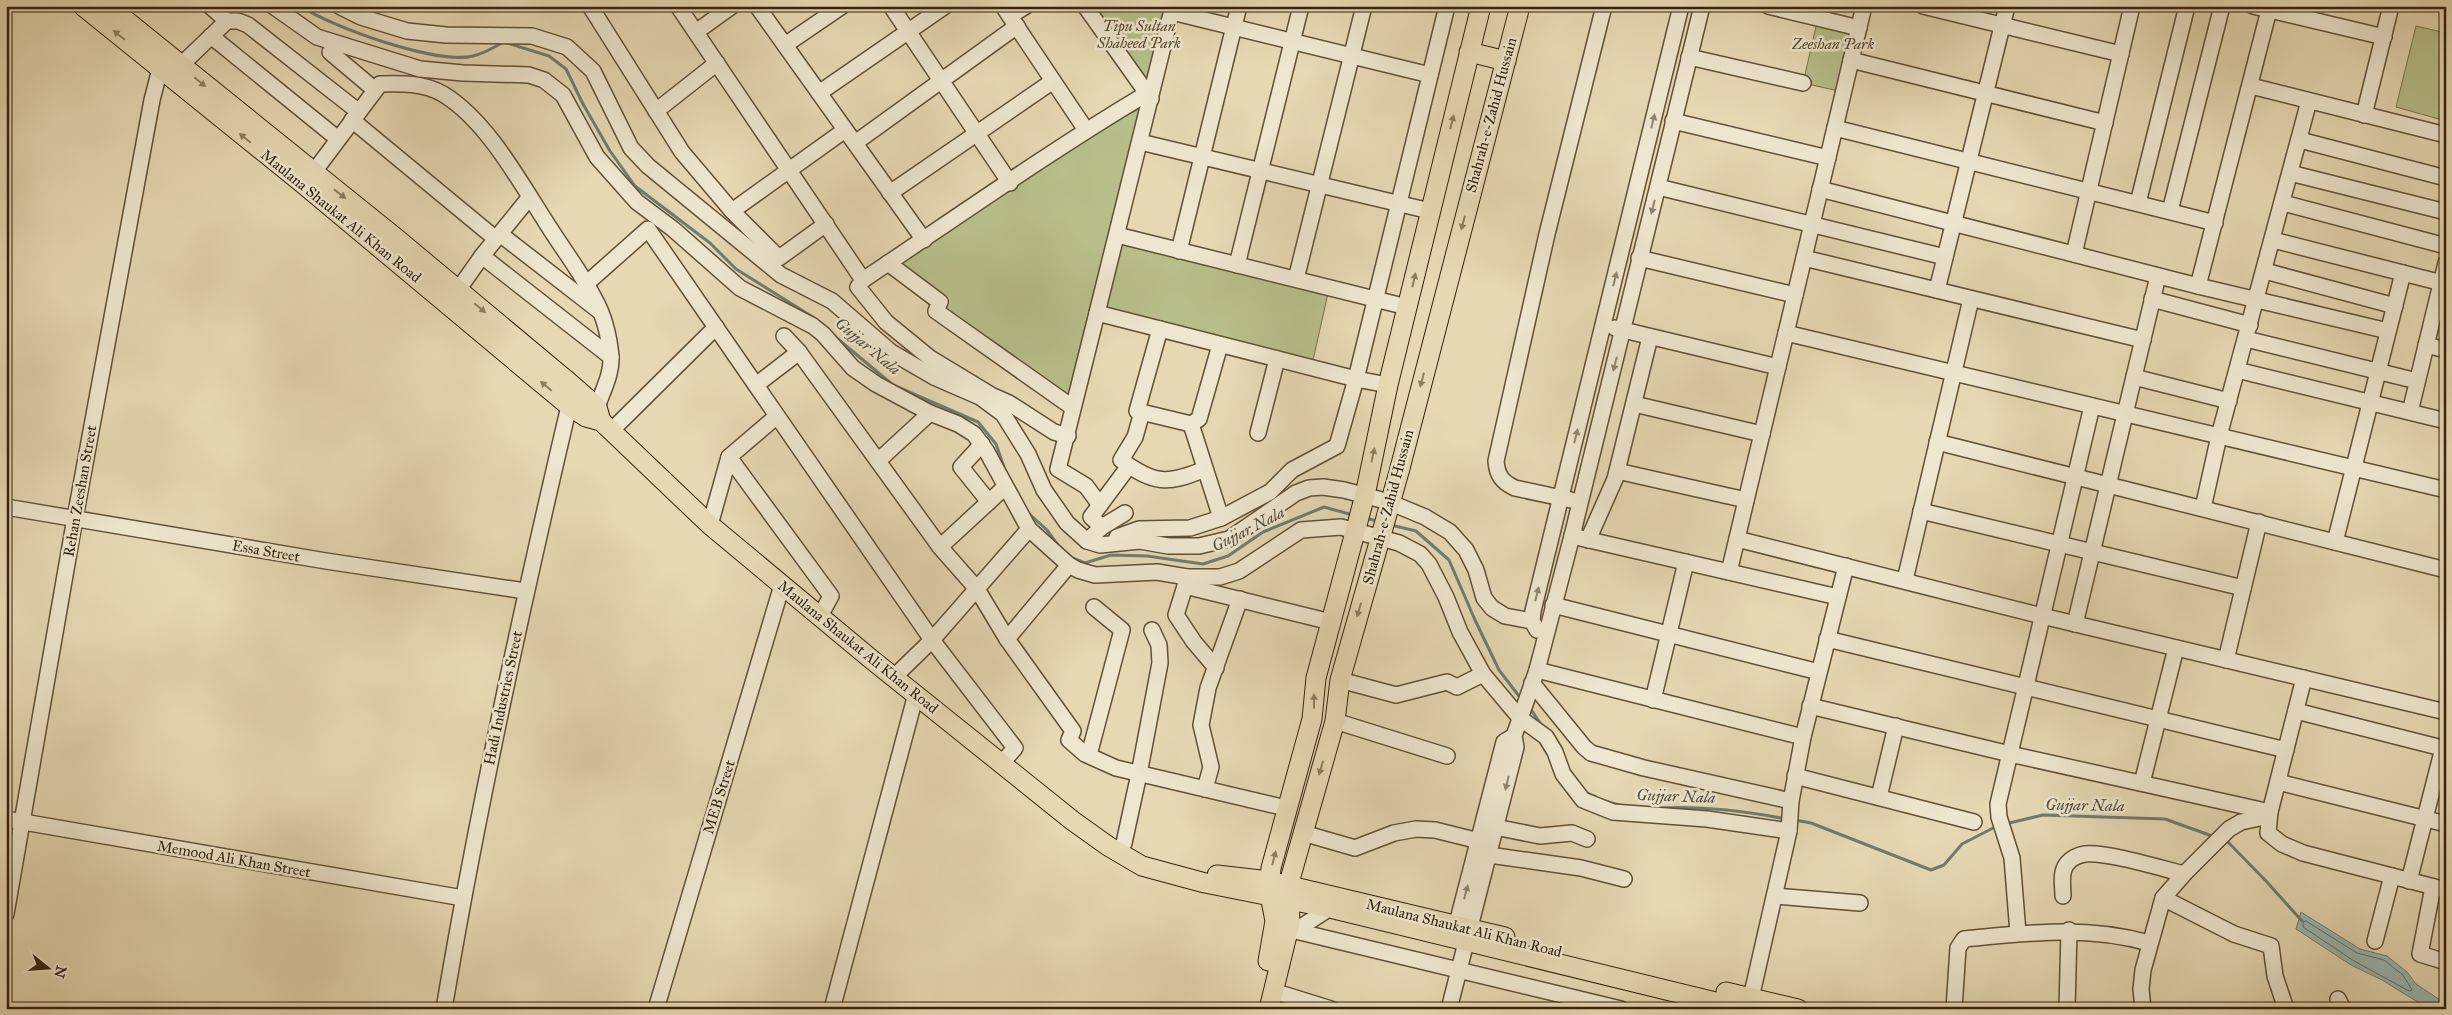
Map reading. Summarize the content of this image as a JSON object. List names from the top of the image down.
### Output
{
  "streets": {
    "main road": ["Shahrah-e-Zahid Hussain", "Maulana Shaukat Ali Khan Road"],
    "street": [
      "Rehan Zeeshan Street",
      "Essa Street",
      "Hadi Industries Street",
      "MEB Street",
      "Memood Ali Khan Street"
    ]
  },
  "crossings": [
    ["Shahrah-e-Zahid Hussain", "Maulana Shaukat Ali Khan Road"],
    ["Maulana Shaukat Ali Khan Road", "Rehan Zeeshan Street"],
    ["Maulana Shaukat Ali Khan Road", "Hadi Industries Street"],
    ["Maulana Shaukat Ali Khan Road", "MEB Street"],
    ["Rehan Zeeshan Street", "Essa Street"],
    ["Rehan Zeeshan Street", "Memood Ali Khan Street"],
    ["Essa Street", "Hadi Industries Street"],
    ["Hadi Industries Street", "Memood Ali Khan Street"]
  ],
  "water": ["Gujjar Nala"],
  "parks": ["Tipu Sultan Shaheed Park", "Zeeshan Park"],
  "north": "right"
}
